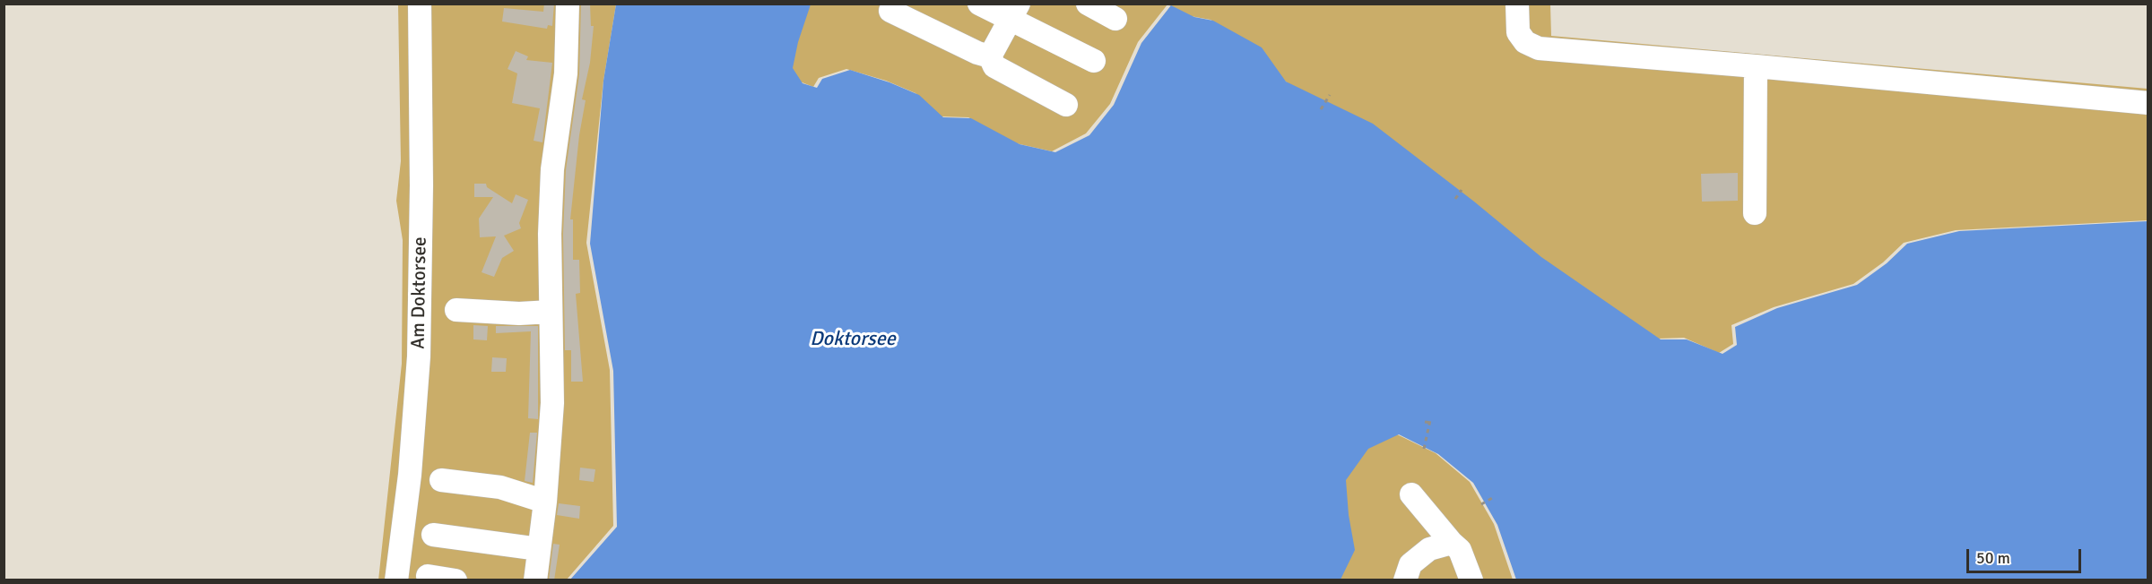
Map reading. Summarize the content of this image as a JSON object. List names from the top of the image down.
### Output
{
  "streets": {
    "street": ["Am Doktorsee"]
  },
  "water": ["Doktorsee"],
  "scale_bar": "50 m"
}
